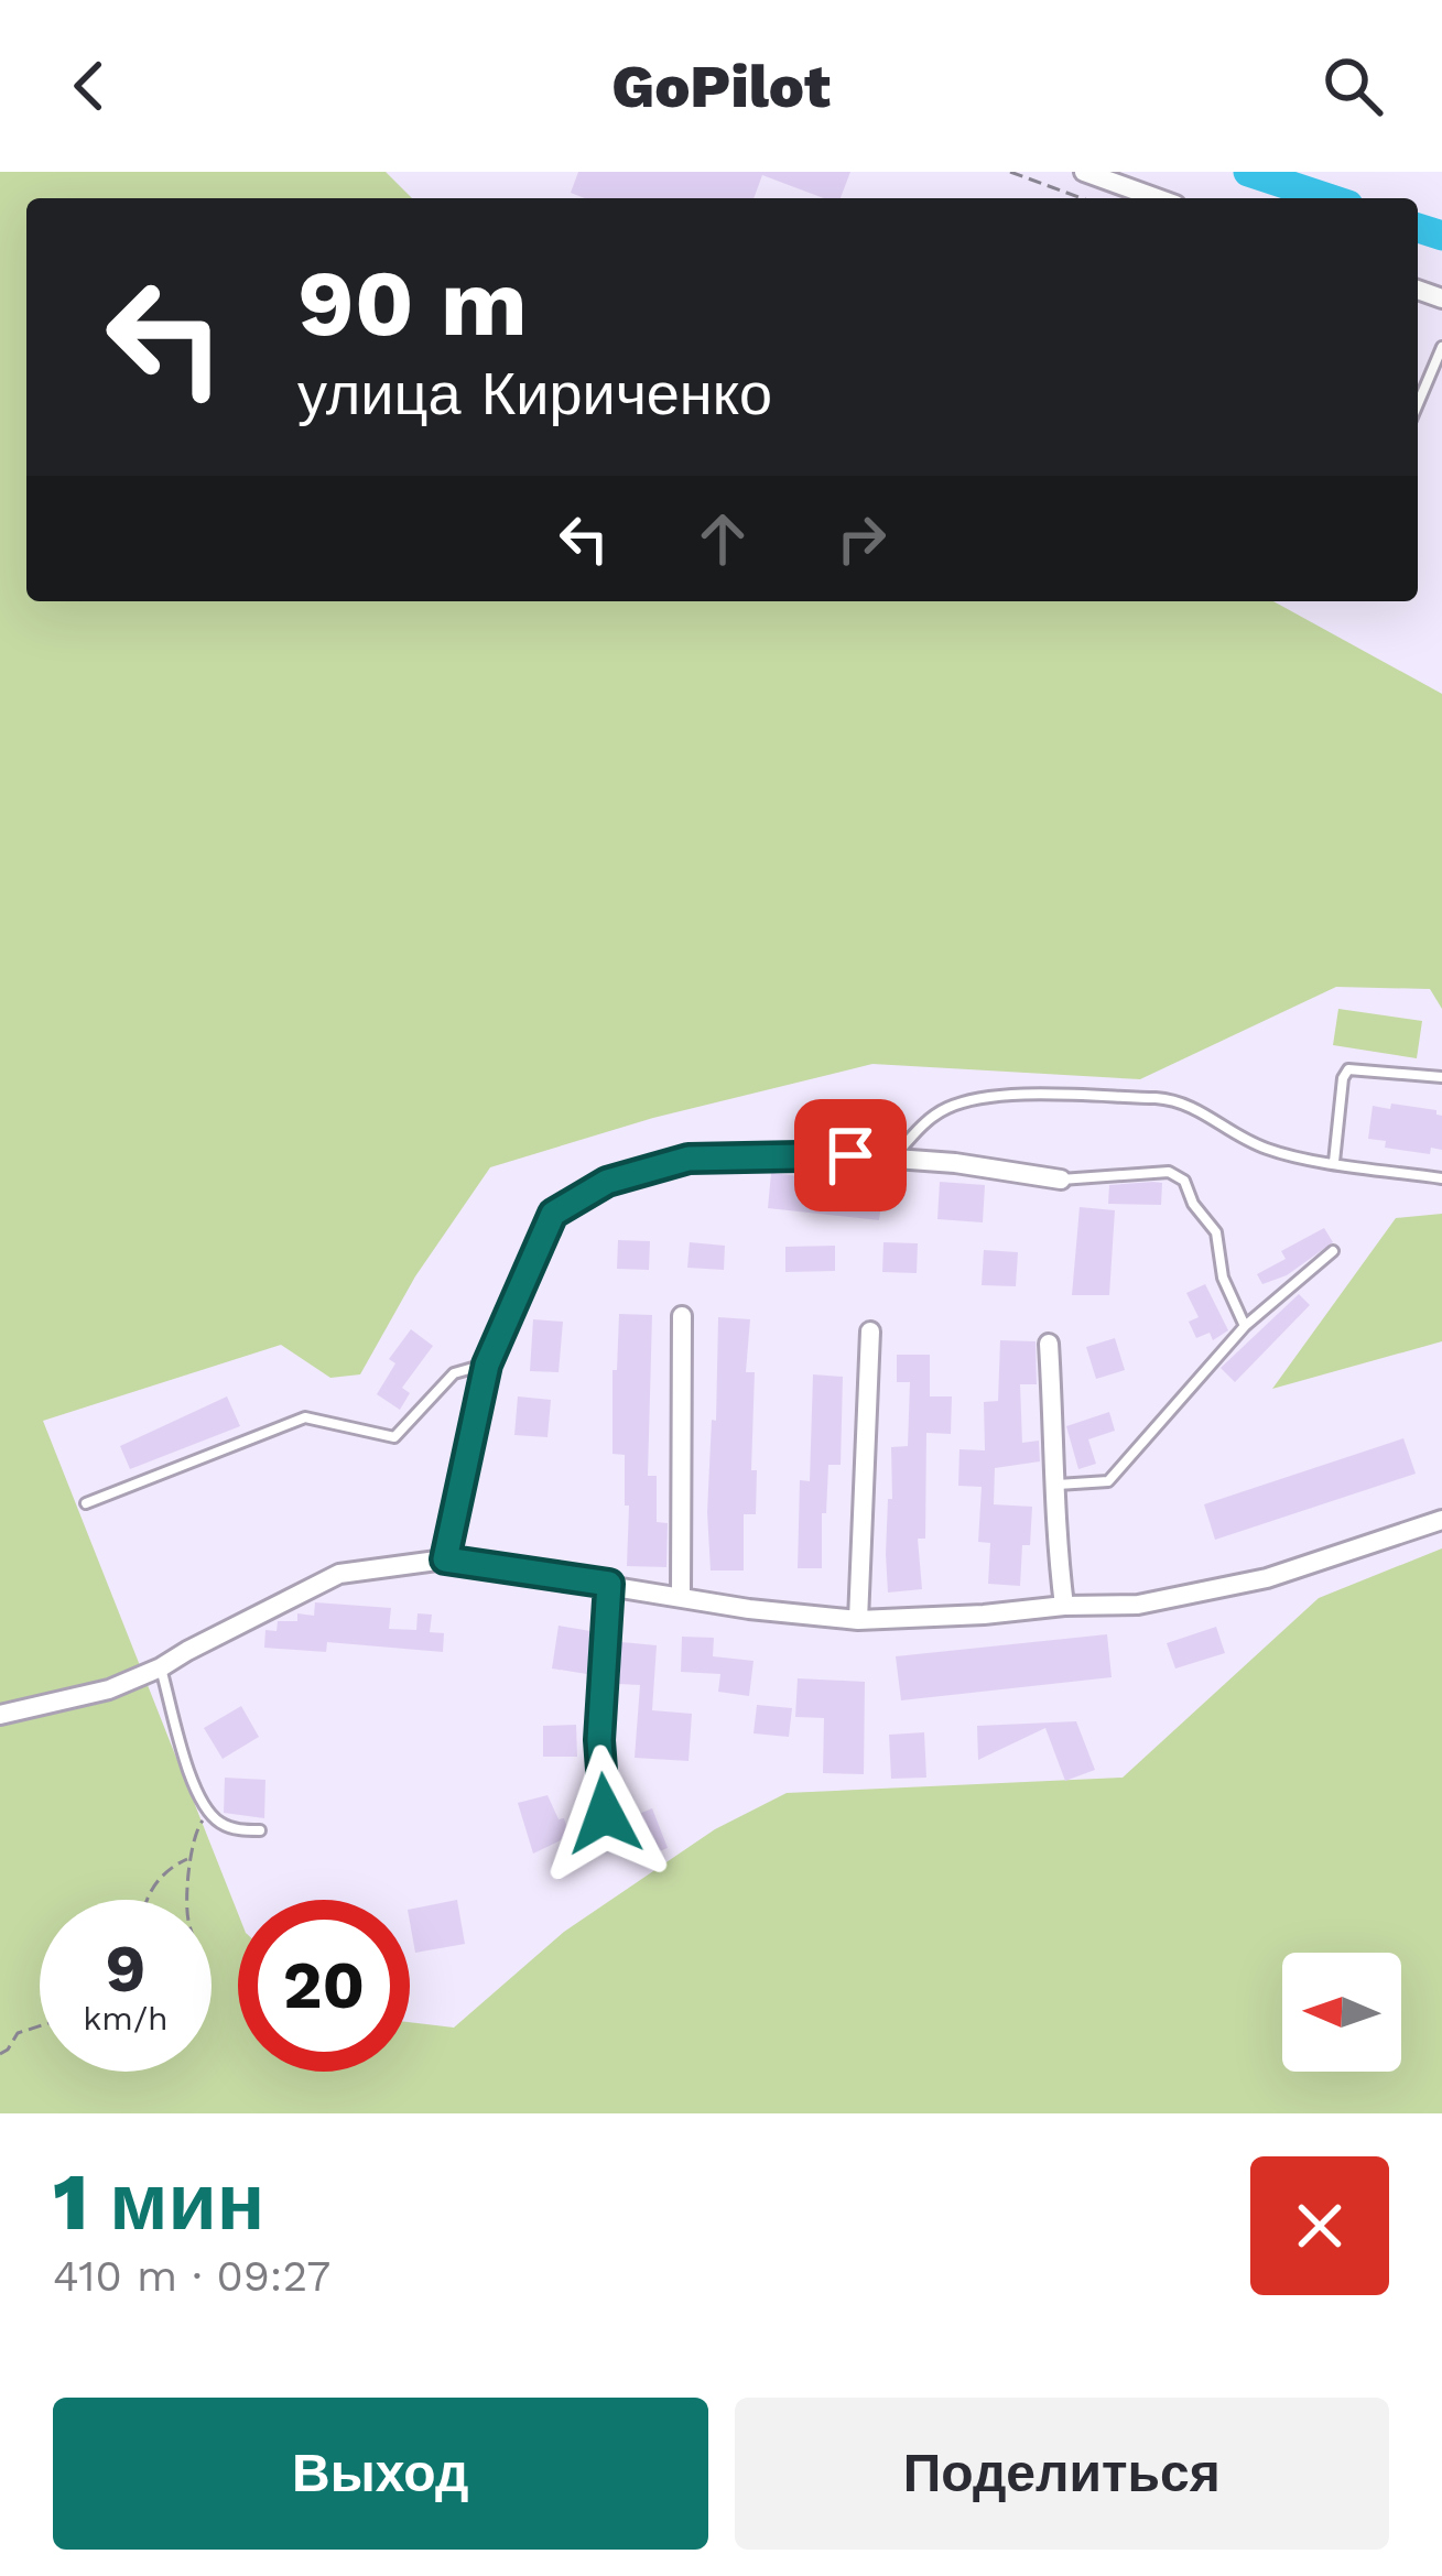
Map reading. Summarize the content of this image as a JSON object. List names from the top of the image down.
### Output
{
  "north": "left",
  "page": {
    "header": "GoPilot",
    "turn": ["90 m", "улица Кириченко"],
    "speed": "9 km/h",
    "limit": "20",
    "heading": ["1 мин", "410 m · 09:27"],
    "buttons": ["Выход", "Поделиться"]
  }
}
